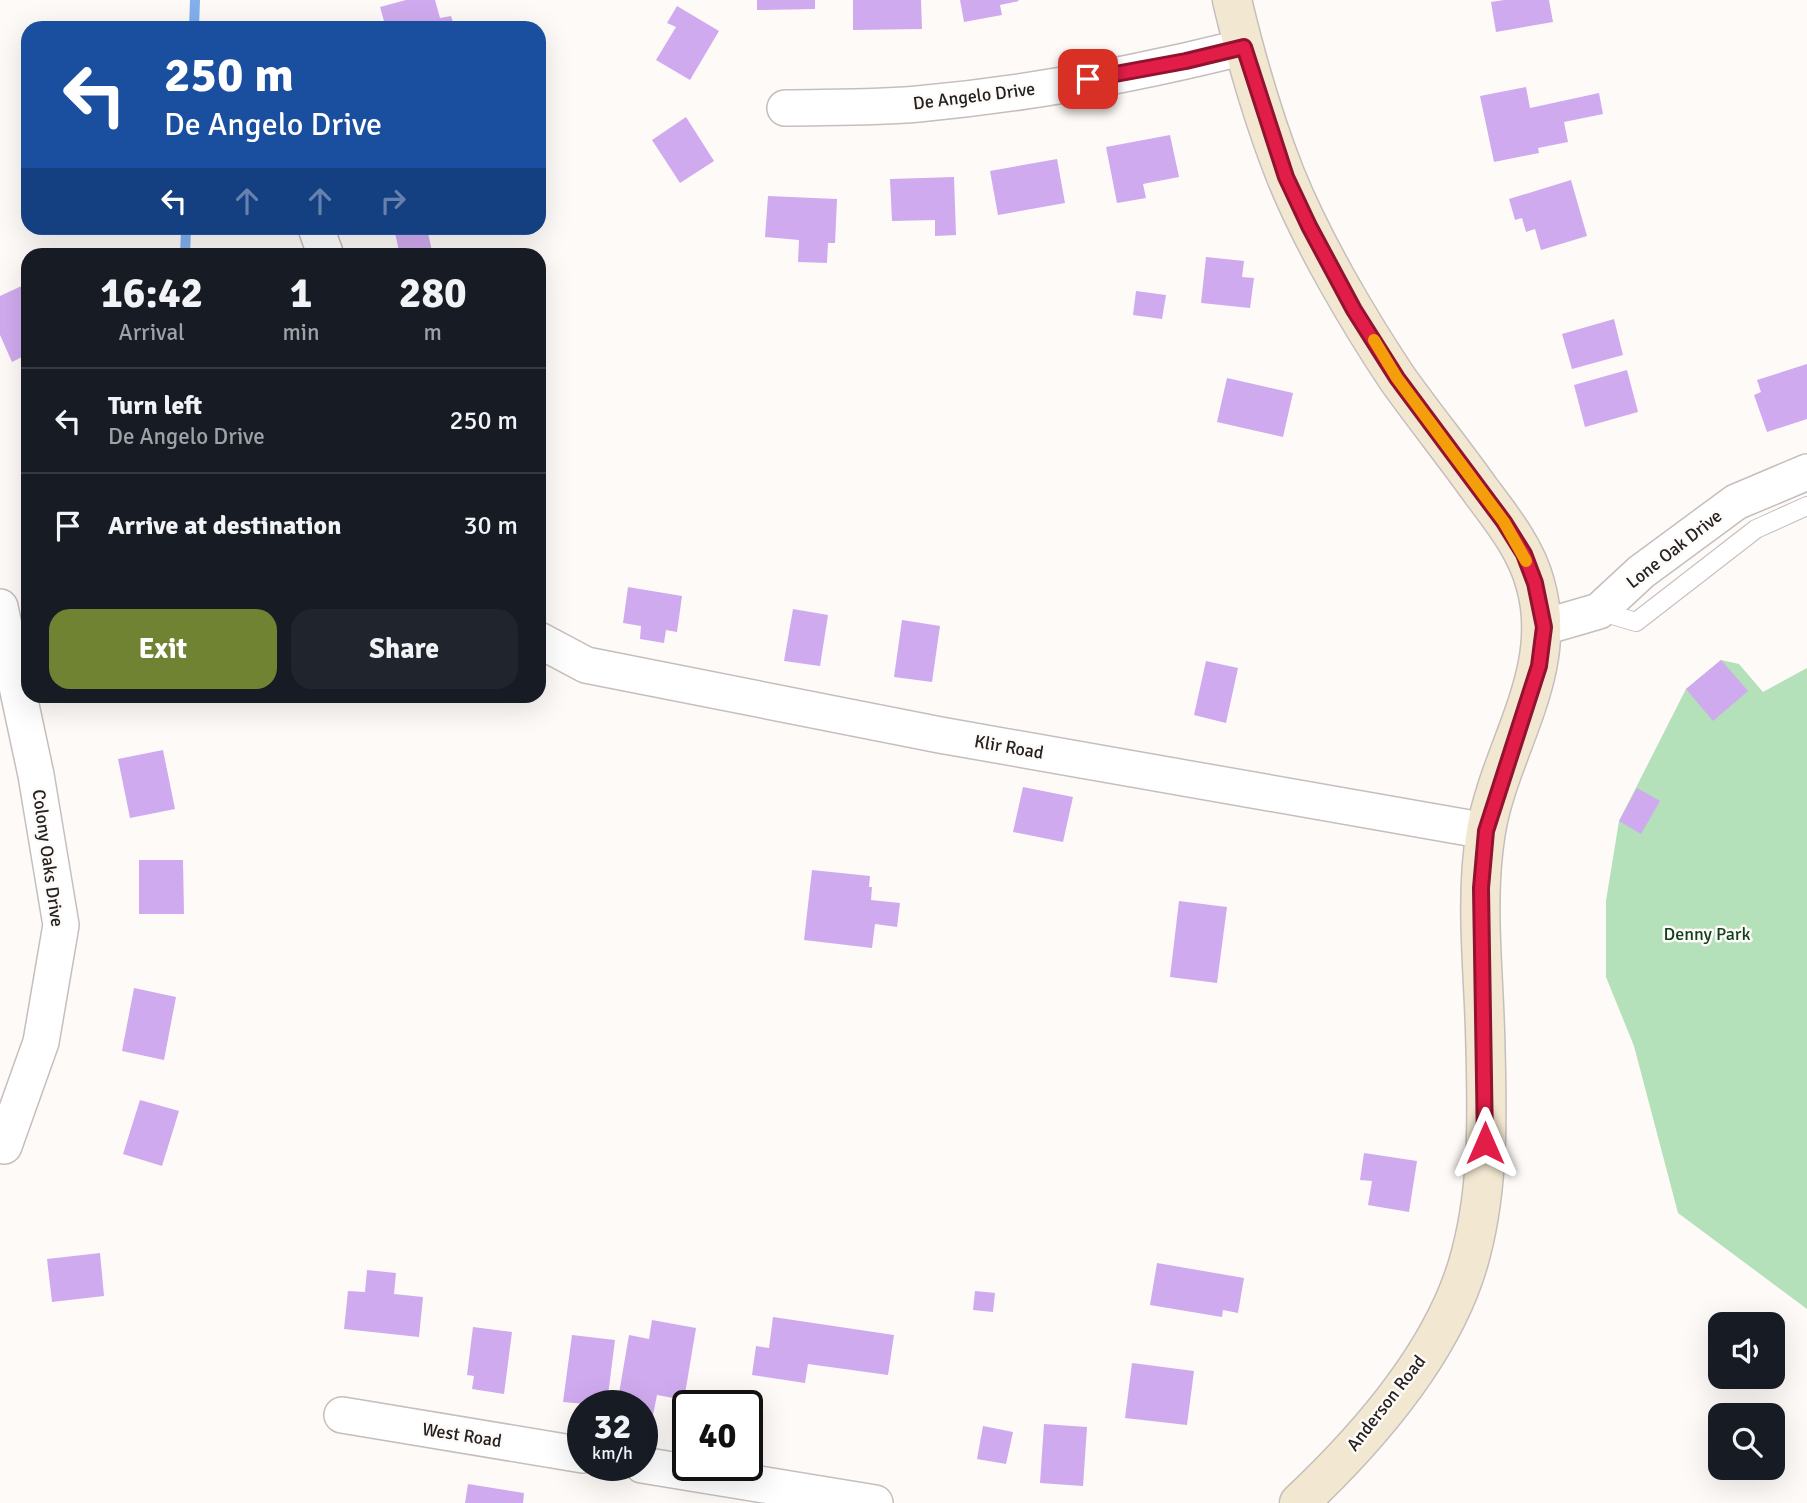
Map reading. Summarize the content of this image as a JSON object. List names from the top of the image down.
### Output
{
  "streets": {
    "street": [
      "De Angelo Drive",
      "Lone Oak Drive",
      "Klir Road",
      "Colony Oaks Drive",
      "Anderson Road",
      "West Road"
    ]
  },
  "crossings": [
    ["De Angelo Drive", "Anderson Road"],
    ["Lone Oak Drive", "Anderson Road"],
    ["Klir Road", "Anderson Road"]
  ],
  "parks": ["Denny Park"],
  "page": {
    "turn": ["250 m", "De Angelo Drive"],
    "eta": [
      "16:42",
      "Arrival",
      "1",
      "min",
      "280",
      "m"
    ],
    "list": [
      {
        "name": "Turn left",
        "note": "De Angelo Drive",
        "value": "250 m"
      },
      {
        "name": "Arrive at destination",
        "value": "30 m"
      }
    ],
    "buttons": ["Exit", "Share"],
    "speed": "32 km/h",
    "limit": "40"
  }
}
